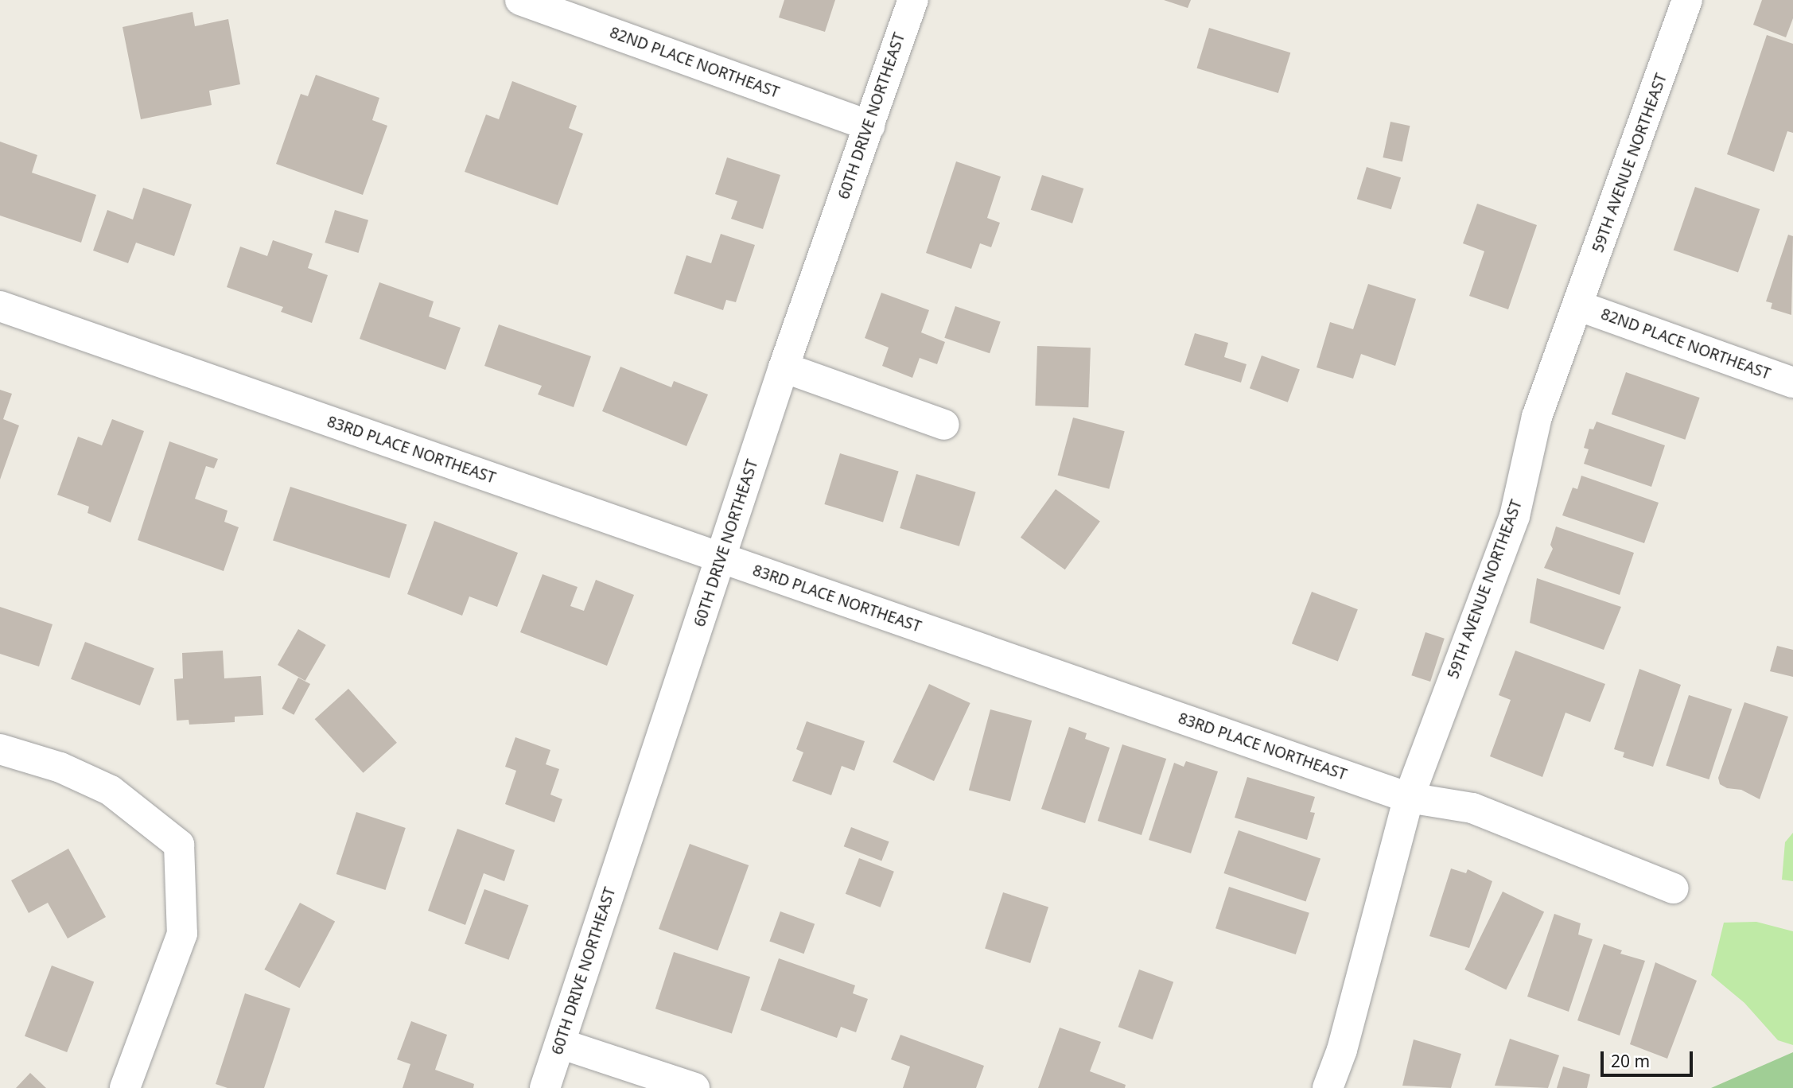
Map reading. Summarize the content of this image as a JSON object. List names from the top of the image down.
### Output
{
  "streets": {
    "street": [
      "82ND PLACE NORTHEAST",
      "60TH DRIVE NORTHEAST",
      "59TH AVENUE NORTHEAST",
      "83RD PLACE NORTHEAST"
    ]
  },
  "crossings": [
    ["82ND PLACE NORTHEAST", "60TH DRIVE NORTHEAST"],
    ["82ND PLACE NORTHEAST", "59TH AVENUE NORTHEAST"],
    ["60TH DRIVE NORTHEAST", "83RD PLACE NORTHEAST"],
    ["59TH AVENUE NORTHEAST", "83RD PLACE NORTHEAST"]
  ],
  "scale_bar": "20 m"
}
